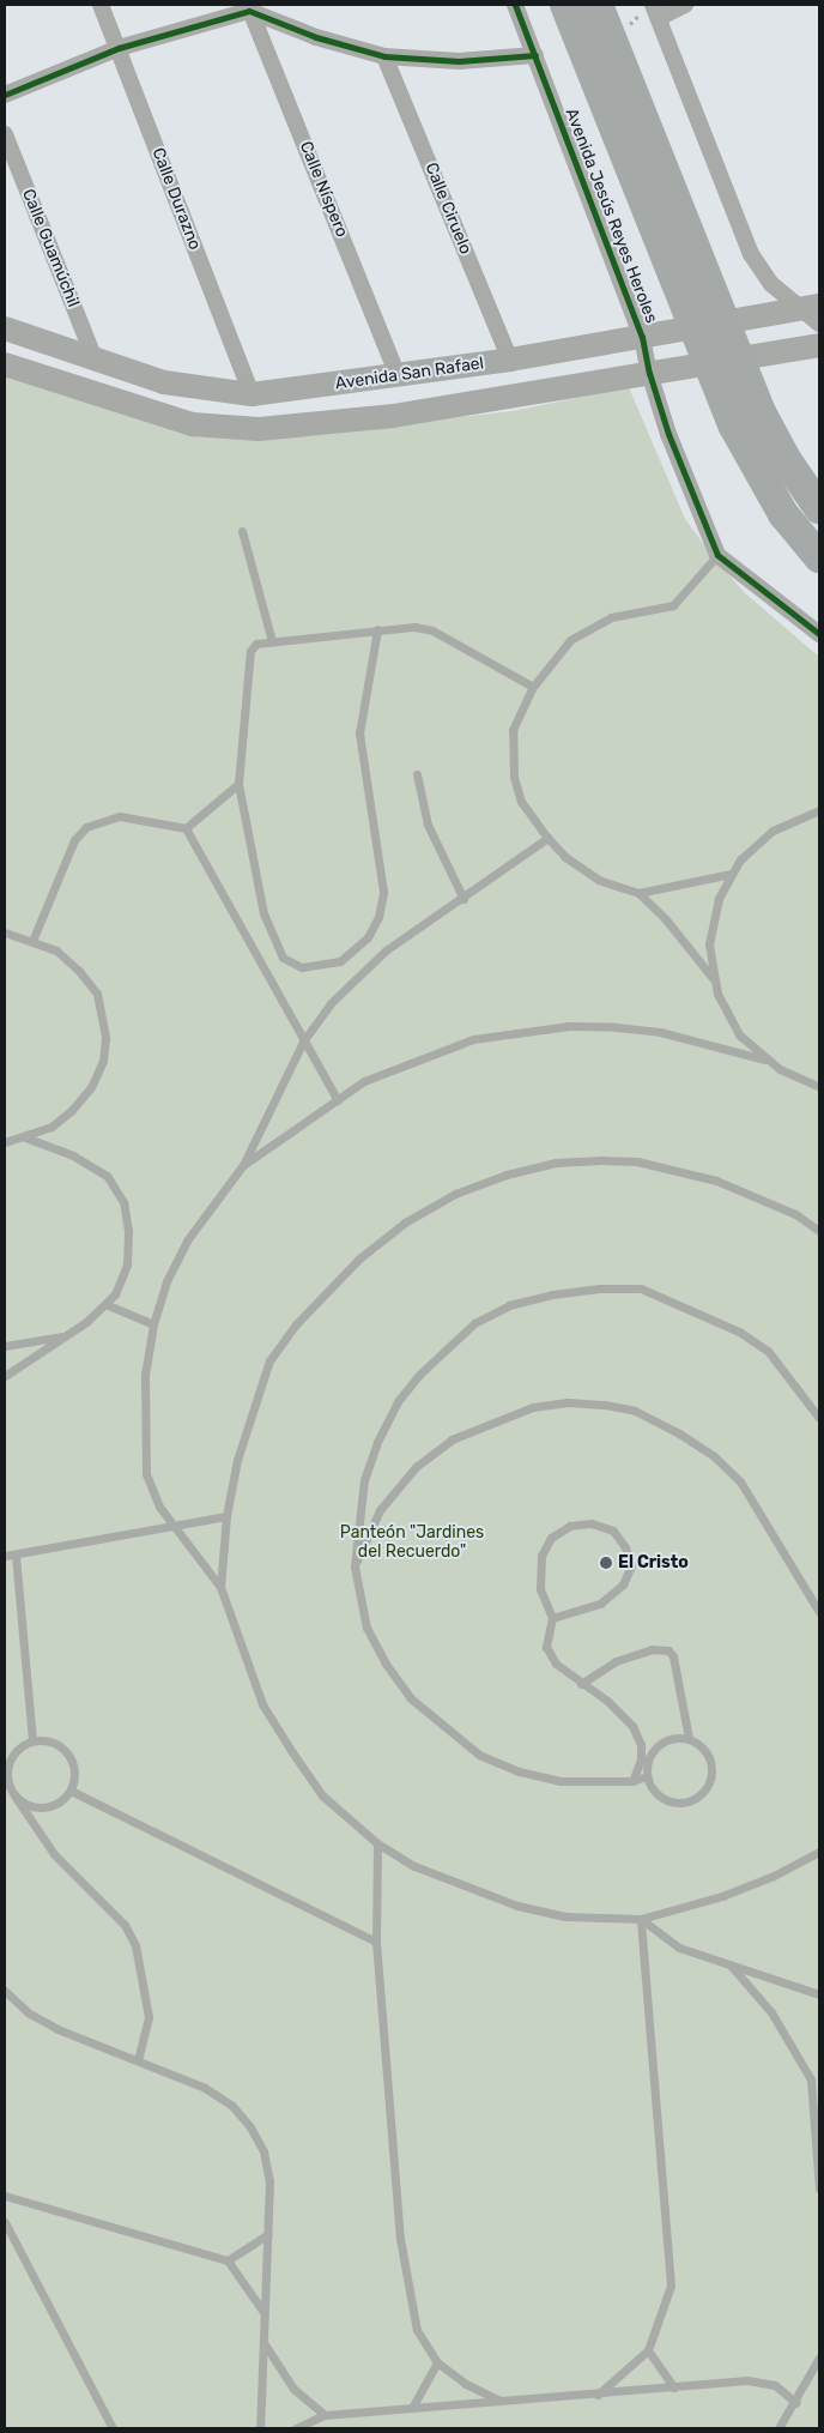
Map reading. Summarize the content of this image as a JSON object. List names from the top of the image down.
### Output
{
  "streets": {
    "main road": ["Avenida San Rafael"],
    "street": [
      "Calle Níspero",
      "Calle Durazno",
      "Calle Ciruelo",
      "Avenida Jesús Reyes Heroles",
      "Calle Guamúchil"
    ]
  },
  "crossings": [
    ["Calle Níspero", "Avenida San Rafael"],
    ["Calle Durazno", "Avenida San Rafael"],
    ["Calle Ciruelo", "Avenida San Rafael"],
    ["Avenida Jesús Reyes Heroles", "Avenida San Rafael"],
    ["Calle Guamúchil", "Avenida San Rafael"]
  ],
  "parks": ["Panteón \"Jardines del Recuerdo\""],
  "places": ["El Cristo"]
}
